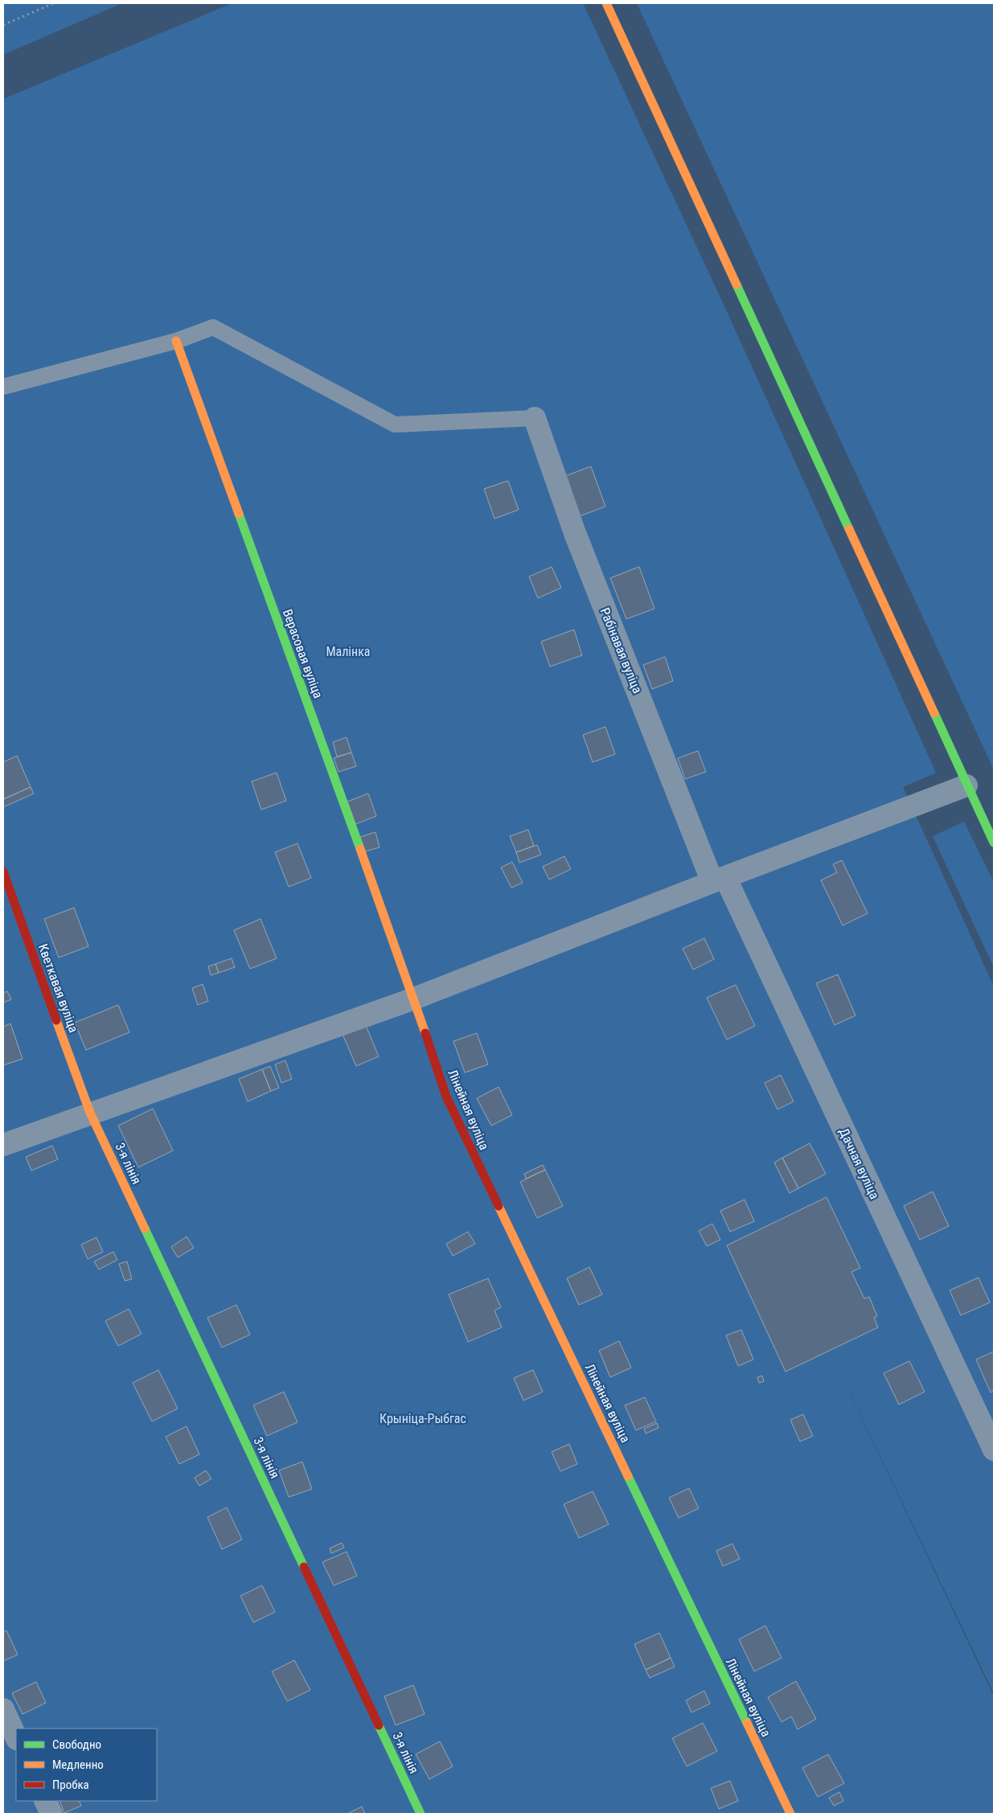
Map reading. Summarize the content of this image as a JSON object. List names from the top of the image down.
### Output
{
  "streets": {
    "street": [
      "Рабінавая вуліца",
      "Верасовая вуліца",
      "Кветкавая вуліца",
      "Лінейная вуліца",
      "3-я лінія",
      "Дачная вуліца"
    ]
  },
  "crossings": [
    ["Рабінавая вуліца", "Дачная вуліца"],
    ["Верасовая вуліца", "Лінейная вуліца"],
    ["Кветкавая вуліца", "3-я лінія"]
  ],
  "parks": ["Малінка", "Крыніца-Рыбгас"],
  "legend": ["Свободно", "Медленно", "Пробка"]
}
